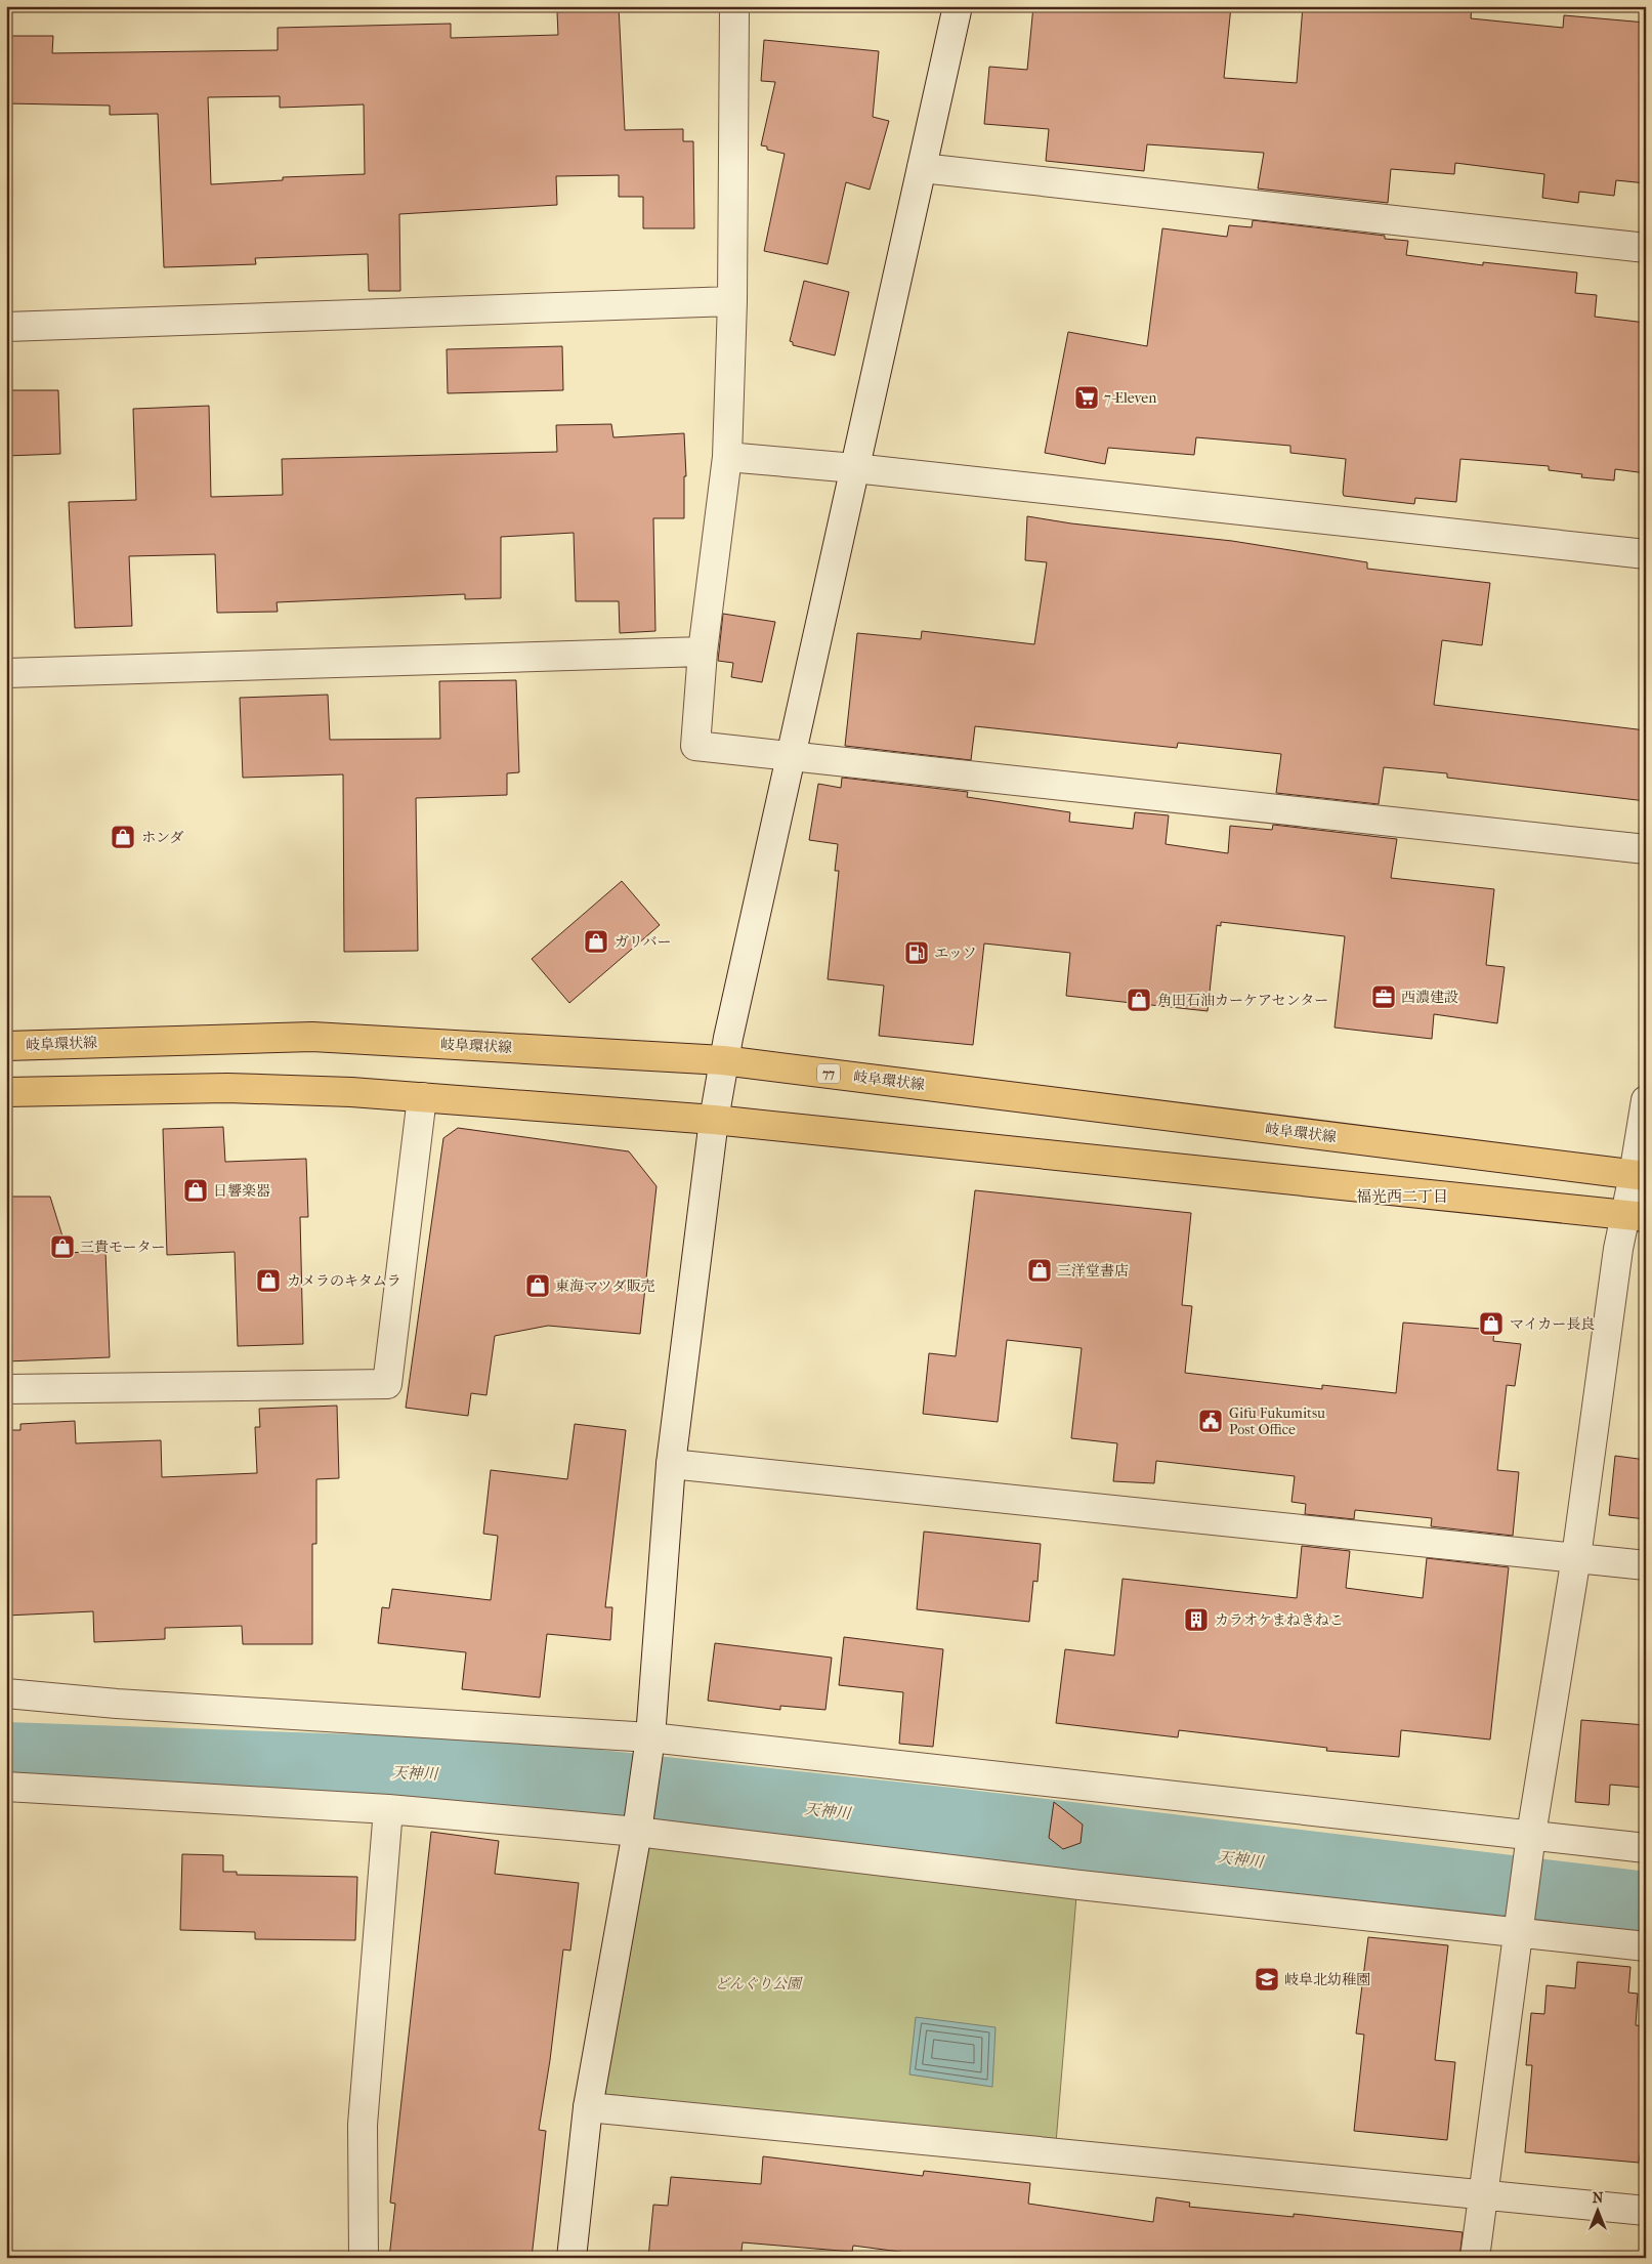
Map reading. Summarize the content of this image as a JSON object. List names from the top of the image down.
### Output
{
  "streets": {
    "main road": ["岐阜環状線", "77"]
  },
  "districts": ["福光西二丁目"],
  "water": ["天神川"],
  "parks": ["どんぐり公園"],
  "places": {
    "supermarket": ["7-Eleven"],
    "shop": [
      "ホンダ",
      "ガリバー",
      "角田石油カーケアセンター",
      "日響楽器",
      "三貴モーター",
      "三洋堂書店",
      "カメラのキタムラ",
      "東海マツダ販売",
      "マイカー長良"
    ],
    "fuel station": ["エッソ"],
    "office": ["西濃建設"],
    "public building": ["Gifu Fukumitsu Post Office"],
    "building": ["カラオケまねきねこ"],
    "school or university": ["岐阜北幼稚園"]
  },
  "north": "top"
}
